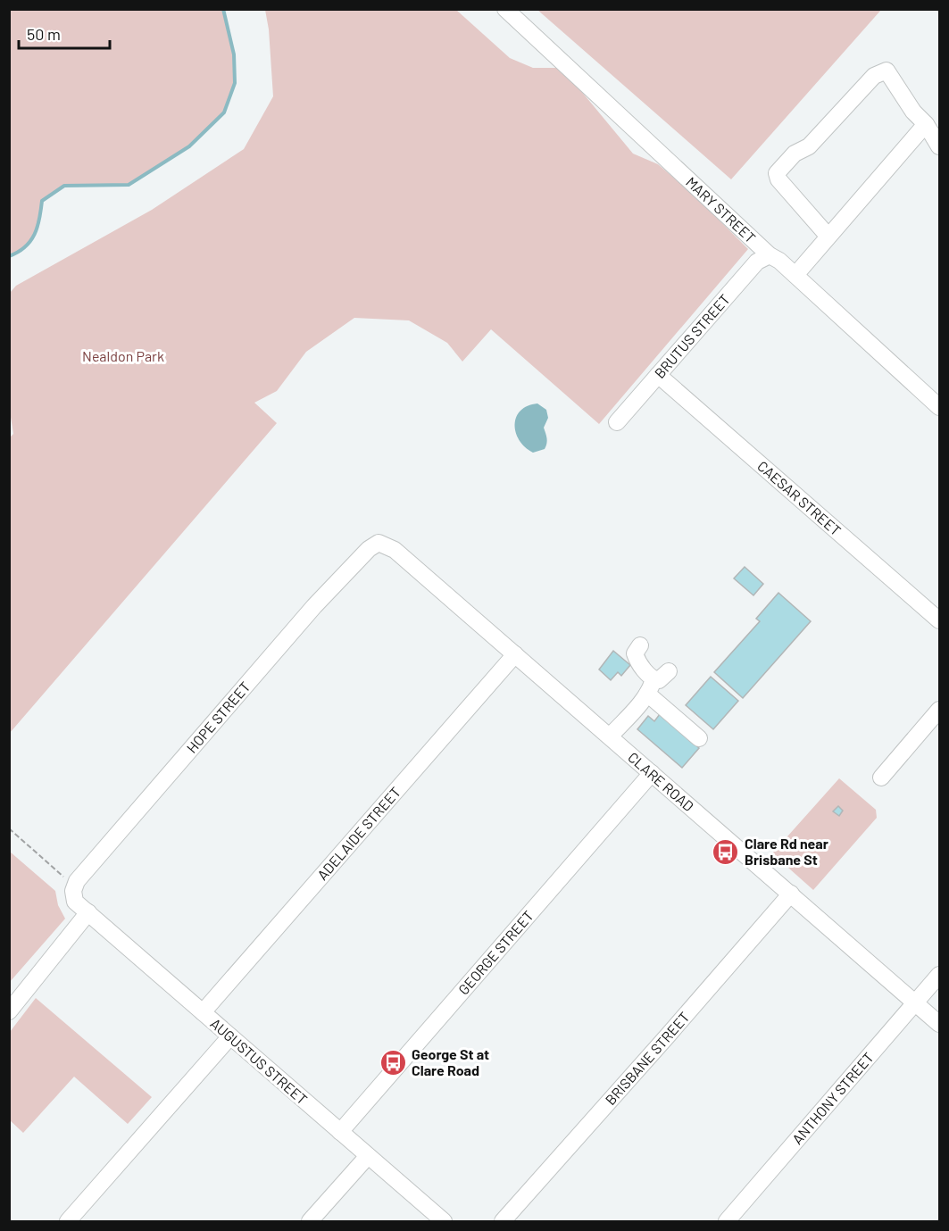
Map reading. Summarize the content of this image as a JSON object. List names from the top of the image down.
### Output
{
  "streets": {
    "street": [
      "MARY STREET",
      "BRUTUS STREET",
      "CAESAR STREET",
      "HOPE STREET",
      "CLARE ROAD",
      "ADELAIDE STREET",
      "GEORGE STREET",
      "BRISBANE STREET",
      "AUGUSTUS STREET",
      "ANTHONY STREET"
    ]
  },
  "crossings": [
    ["MARY STREET", "BRUTUS STREET"],
    ["BRUTUS STREET", "CAESAR STREET"],
    ["HOPE STREET", "CLARE ROAD"],
    ["HOPE STREET", "AUGUSTUS STREET"],
    ["CLARE ROAD", "ADELAIDE STREET"],
    ["CLARE ROAD", "GEORGE STREET"],
    ["CLARE ROAD", "BRISBANE STREET"],
    ["CLARE ROAD", "ANTHONY STREET"],
    ["ADELAIDE STREET", "AUGUSTUS STREET"],
    ["GEORGE STREET", "AUGUSTUS STREET"]
  ],
  "parks": ["Nealdon Park"],
  "places": {
    "bus stop": ["Clare Rd near Brisbane St", "George St at Clare Road"]
  },
  "scale_bar": "50 m"
}
